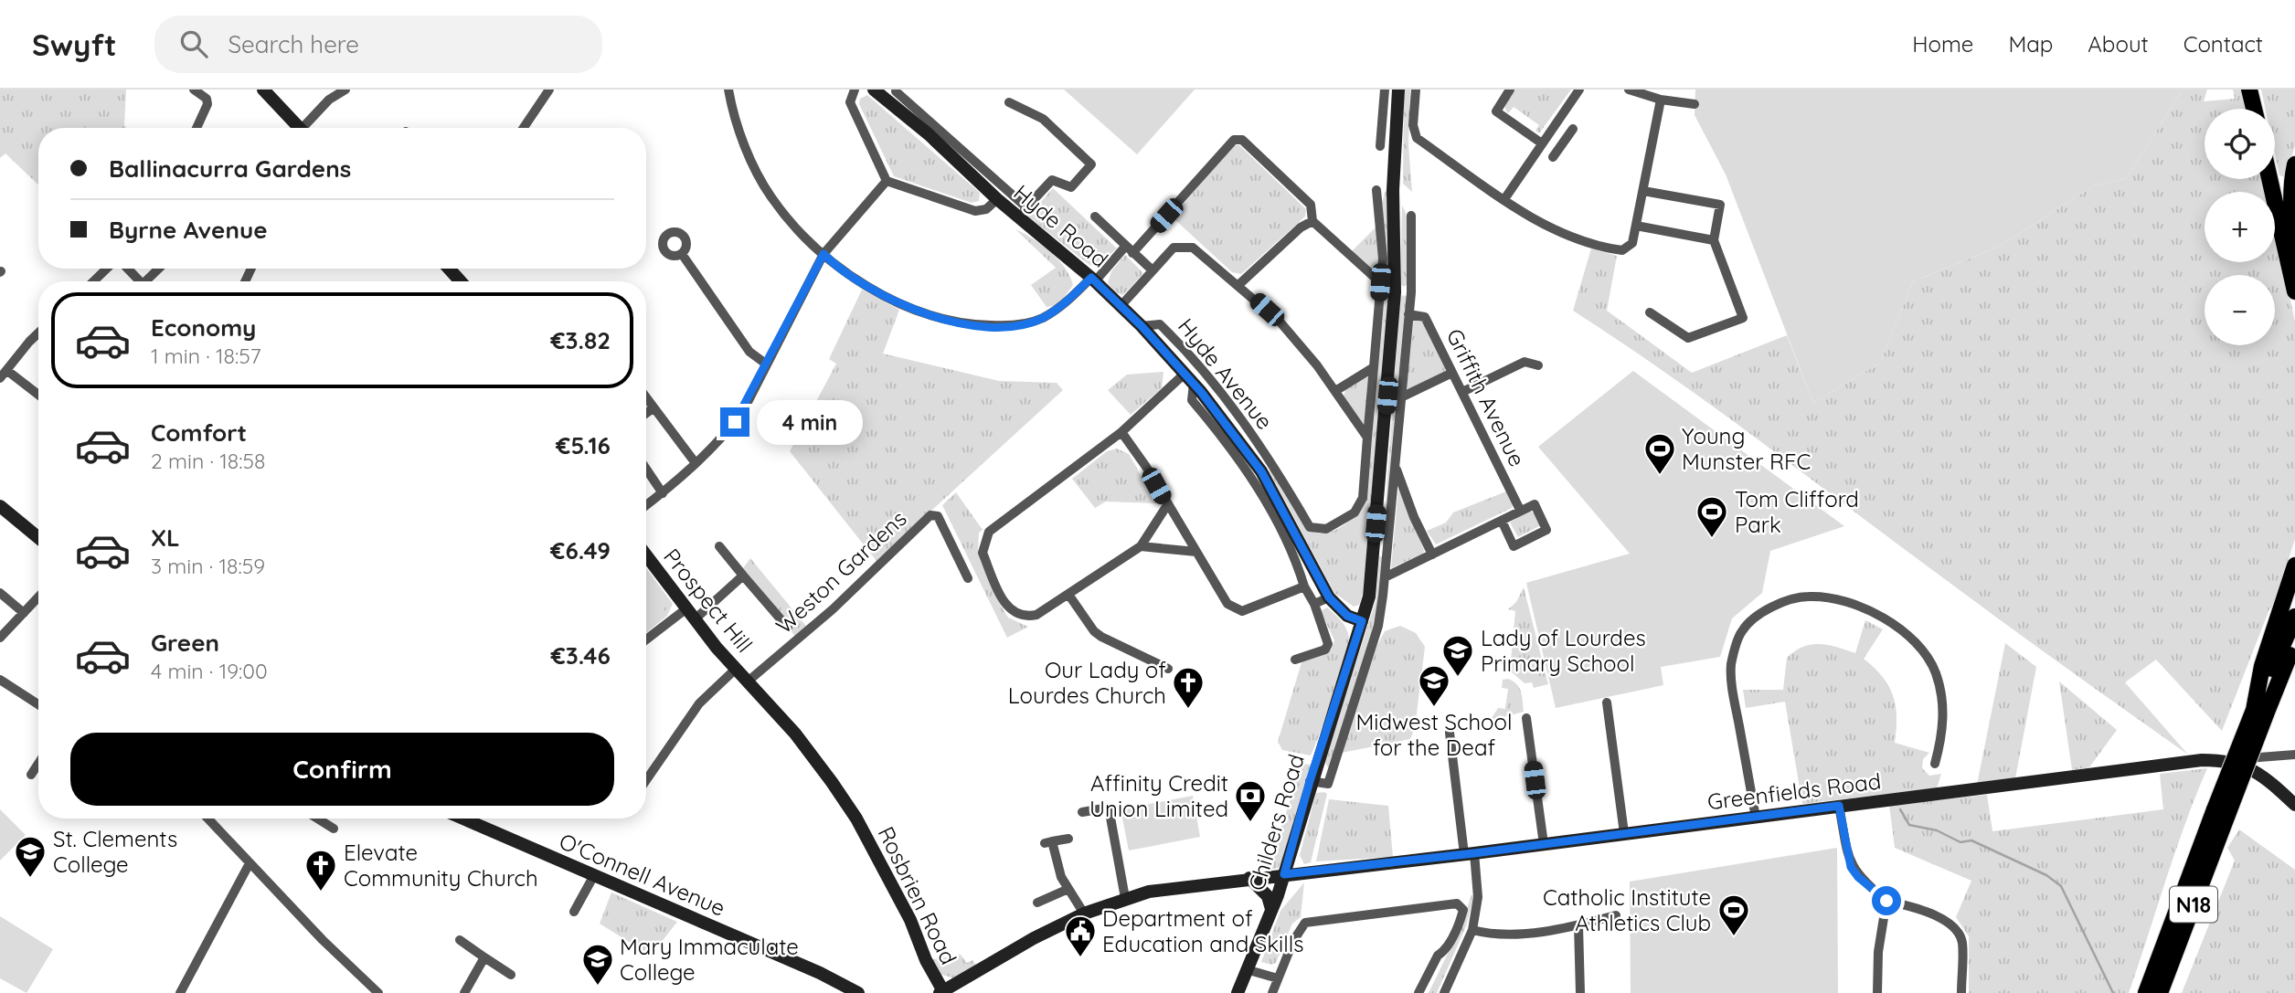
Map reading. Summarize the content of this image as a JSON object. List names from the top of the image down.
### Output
{
  "streets": {
    "highway": ["N18"],
    "street": [
      "Hyde Road",
      "Hyde Avenue",
      "Griffith Avenue",
      "Weston Gardens",
      "Prospect Hill",
      "Greenfields Road",
      "Childers Road",
      "O'Connell Avenue",
      "Rosbrien Road"
    ]
  },
  "crossings": [
    ["Hyde Road", "Hyde Avenue"],
    ["Hyde Road", "Childers Road"],
    ["Weston Gardens", "Prospect Hill"],
    ["Weston Gardens", "Rosbrien Road"],
    ["Prospect Hill", "Rosbrien Road"],
    ["Greenfields Road", "Childers Road"],
    ["Greenfields Road", "Rosbrien Road"],
    ["Childers Road", "Rosbrien Road"]
  ],
  "places": {
    "sports": ["Young Munster RFC", "Tom Clifford Park", "Catholic Institute Athletics Club"],
    "school or university": [
      "Lady of Lourdes Primary School",
      "Midwest School for the Deaf",
      "St. Clements College",
      "Mary Immaculate College"
    ],
    "church": ["Our Lady of Lourdes Church", "Elevate Community Church"],
    "bank": ["Affinity Credit Union Limited"],
    "public building": ["Department of Education and Skills"]
  },
  "page": {
    "header": "Swyft",
    "search": "Search here",
    "nav": [
      "Home",
      "Map",
      "About",
      "Contact"
    ],
    "map_buttons": ["+", "−"],
    "banner": ["Ballinacurra Gardens", "Byrne Avenue"],
    "list": [
      {
        "name": "Economy",
        "note": "1 min · 18:57",
        "value": "€3.82"
      },
      {
        "name": "Comfort",
        "note": "2 min · 18:58",
        "value": "€5.16"
      },
      {
        "name": "XL",
        "note": "3 min · 18:59",
        "value": "€6.49"
      },
      {
        "name": "Green",
        "note": "4 min · 19:00",
        "value": "€3.46"
      }
    ],
    "bubble": "4 min",
    "buttons": "Confirm"
  }
}
